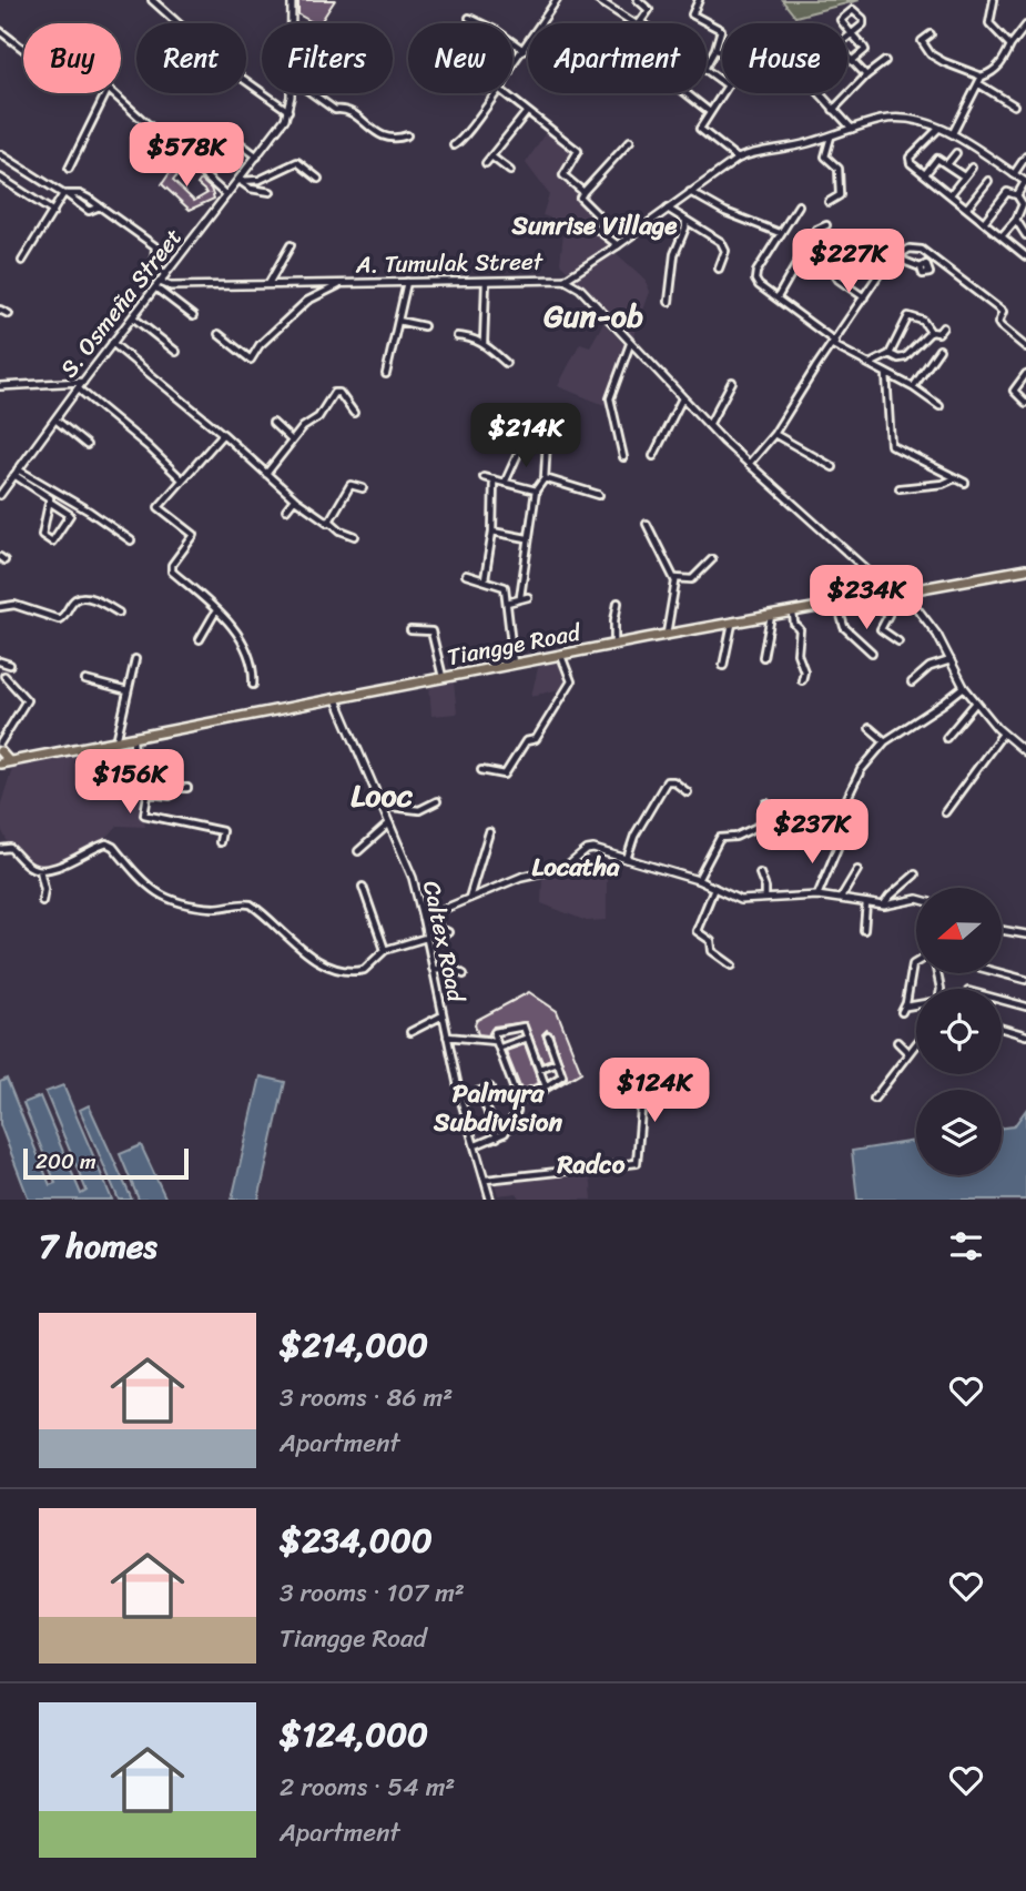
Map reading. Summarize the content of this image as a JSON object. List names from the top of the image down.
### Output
{
  "streets": {
    "main road": ["Tiangge Road"],
    "street": ["A. Tumulak Street", "S. Osmeña Street", "Caltex Road"]
  },
  "crossings": [
    ["A. Tumulak Street", "S. Osmeña Street"],
    ["A. Tumulak Street", "Tiangge Road"],
    ["Tiangge Road", "Caltex Road"]
  ],
  "districts": [
    "Sunrise Village",
    "Gun-ob",
    "Looc",
    "Locatha",
    "Palmyra Subdivision",
    "Radco"
  ],
  "scale_bar": "200 m",
  "north": "left",
  "page": {
    "chip": [
      "Buy",
      "Rent",
      "Filters",
      "New",
      "Apartment",
      "House"
    ],
    "price": [
      "$578K",
      "$227K",
      "$214K",
      "$234K",
      "$156K",
      "$237K",
      "$124K"
    ],
    "scale": "200 m",
    "heading": "7 homes",
    "list": [
      {
        "name": "$214,000",
        "note": "3 rooms · 86 m² · Apartment"
      },
      {
        "name": "$234,000",
        "note": "3 rooms · 107 m² · Tiangge Road"
      },
      {
        "name": "$124,000",
        "note": "2 rooms · 54 m² · Apartment"
      }
    ]
  }
}
